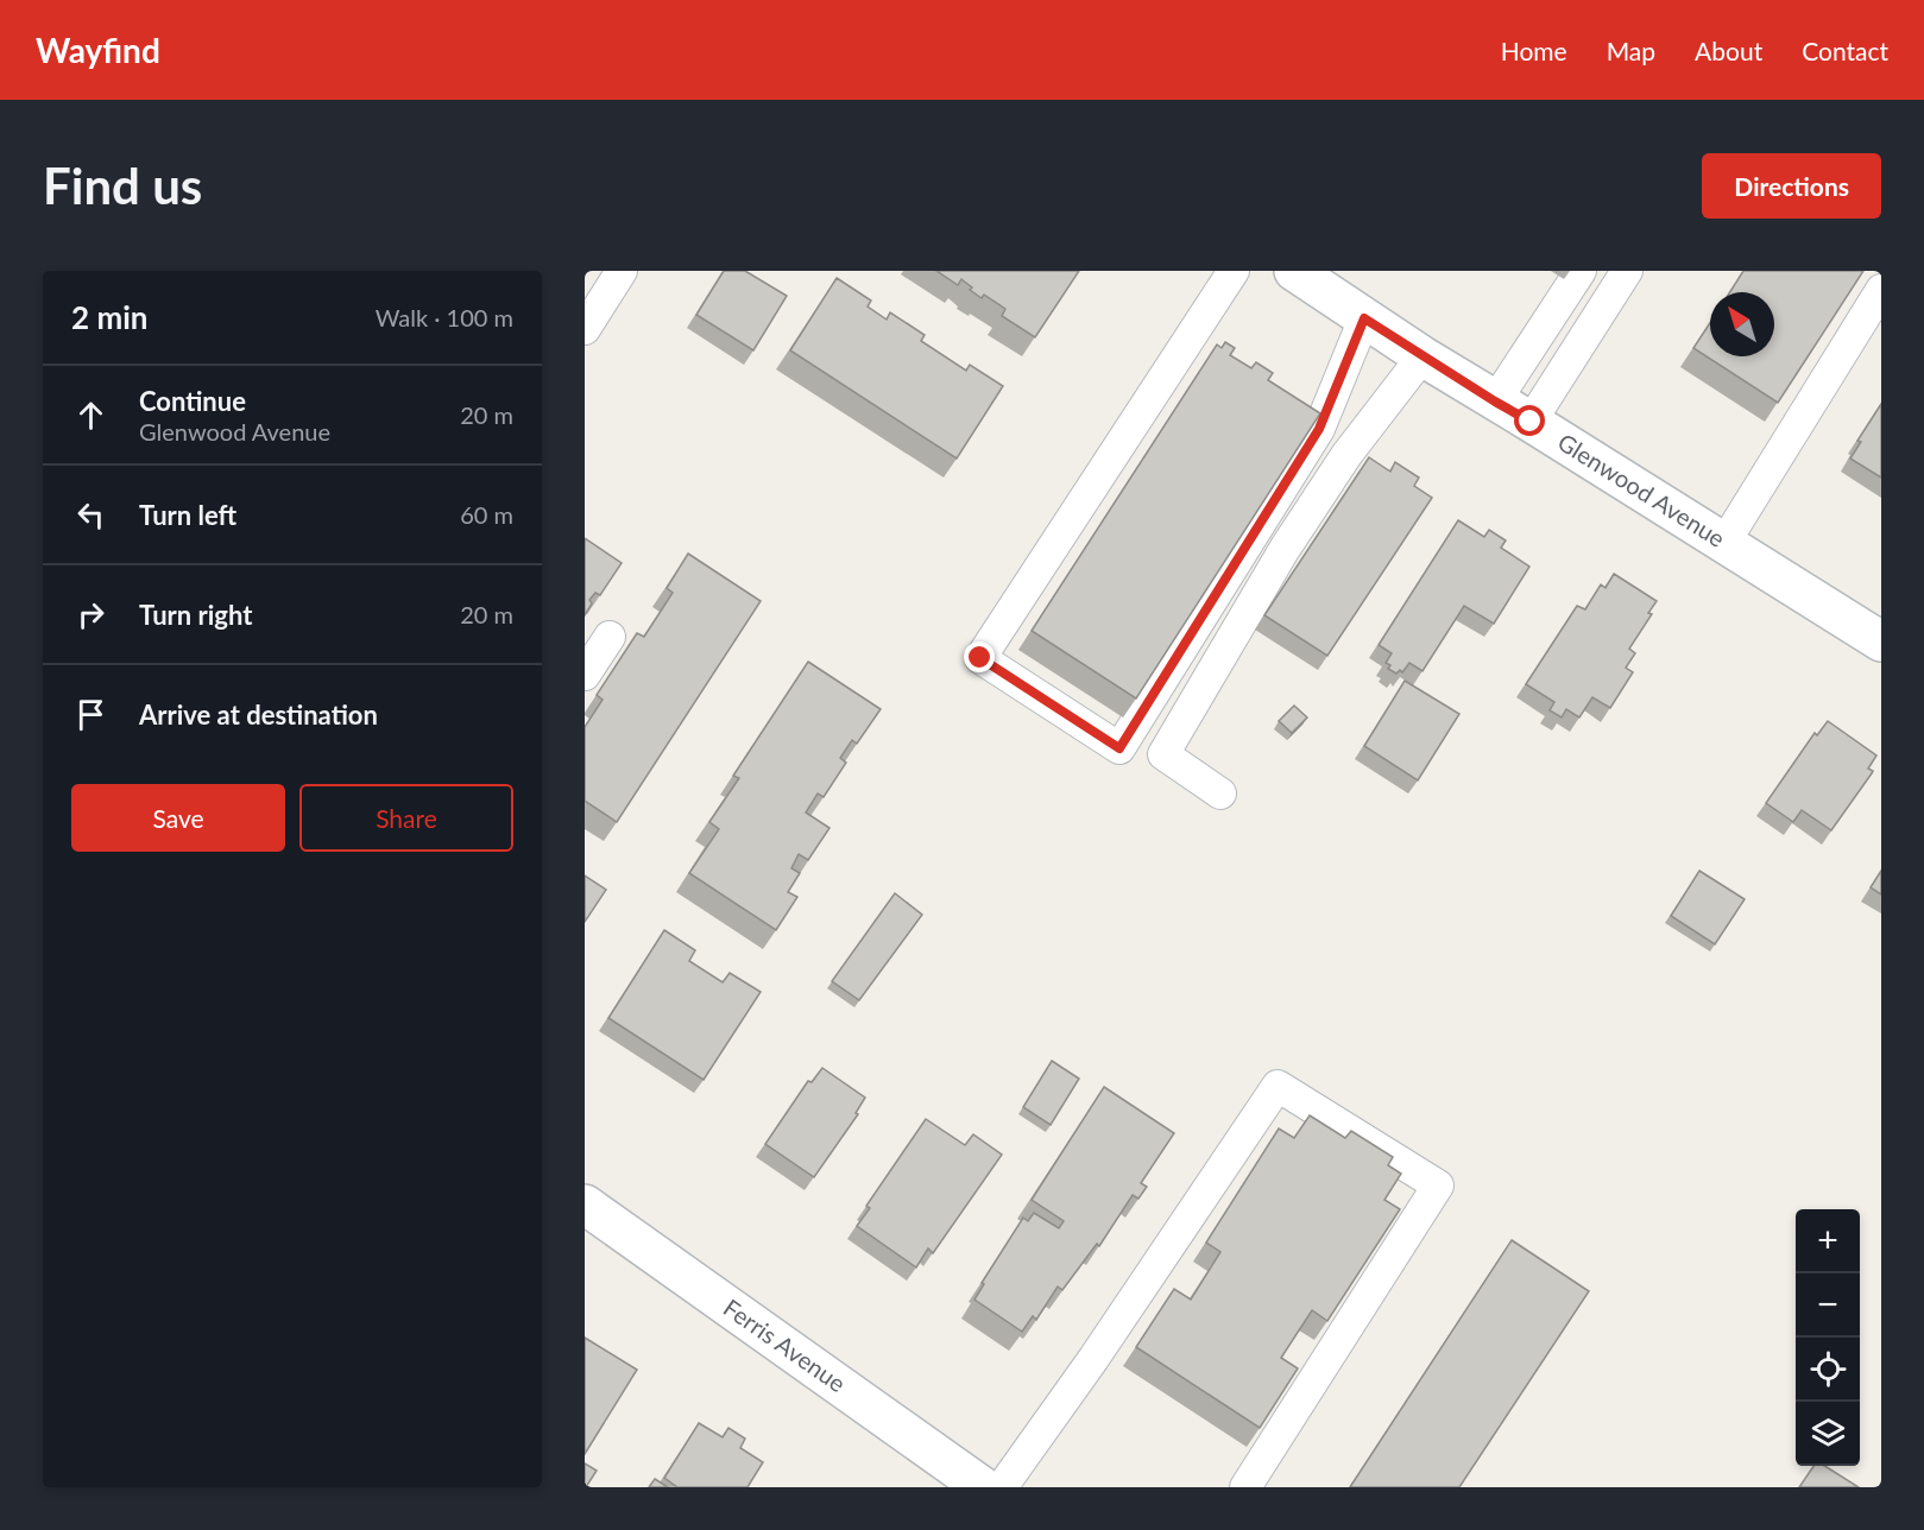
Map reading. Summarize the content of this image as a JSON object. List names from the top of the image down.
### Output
{
  "streets": {
    "street": ["Glenwood Avenue", "Ferris Avenue"]
  },
  "north": "top left",
  "page": {
    "header": "Wayfind",
    "nav": [
      "Home",
      "Map",
      "About",
      "Contact"
    ],
    "buttons": [
      "Directions",
      ["Save", "Share"]
    ],
    "title": "Find us",
    "heading": ["2 min", "Walk · 100 m"],
    "list": [
      ["Continue", "Glenwood Avenue", "20 m"],
      ["Turn left", "60 m"],
      ["Turn right", "20 m"],
      "Arrive at destination"
    ],
    "map_buttons": ["+", "−"]
  }
}
